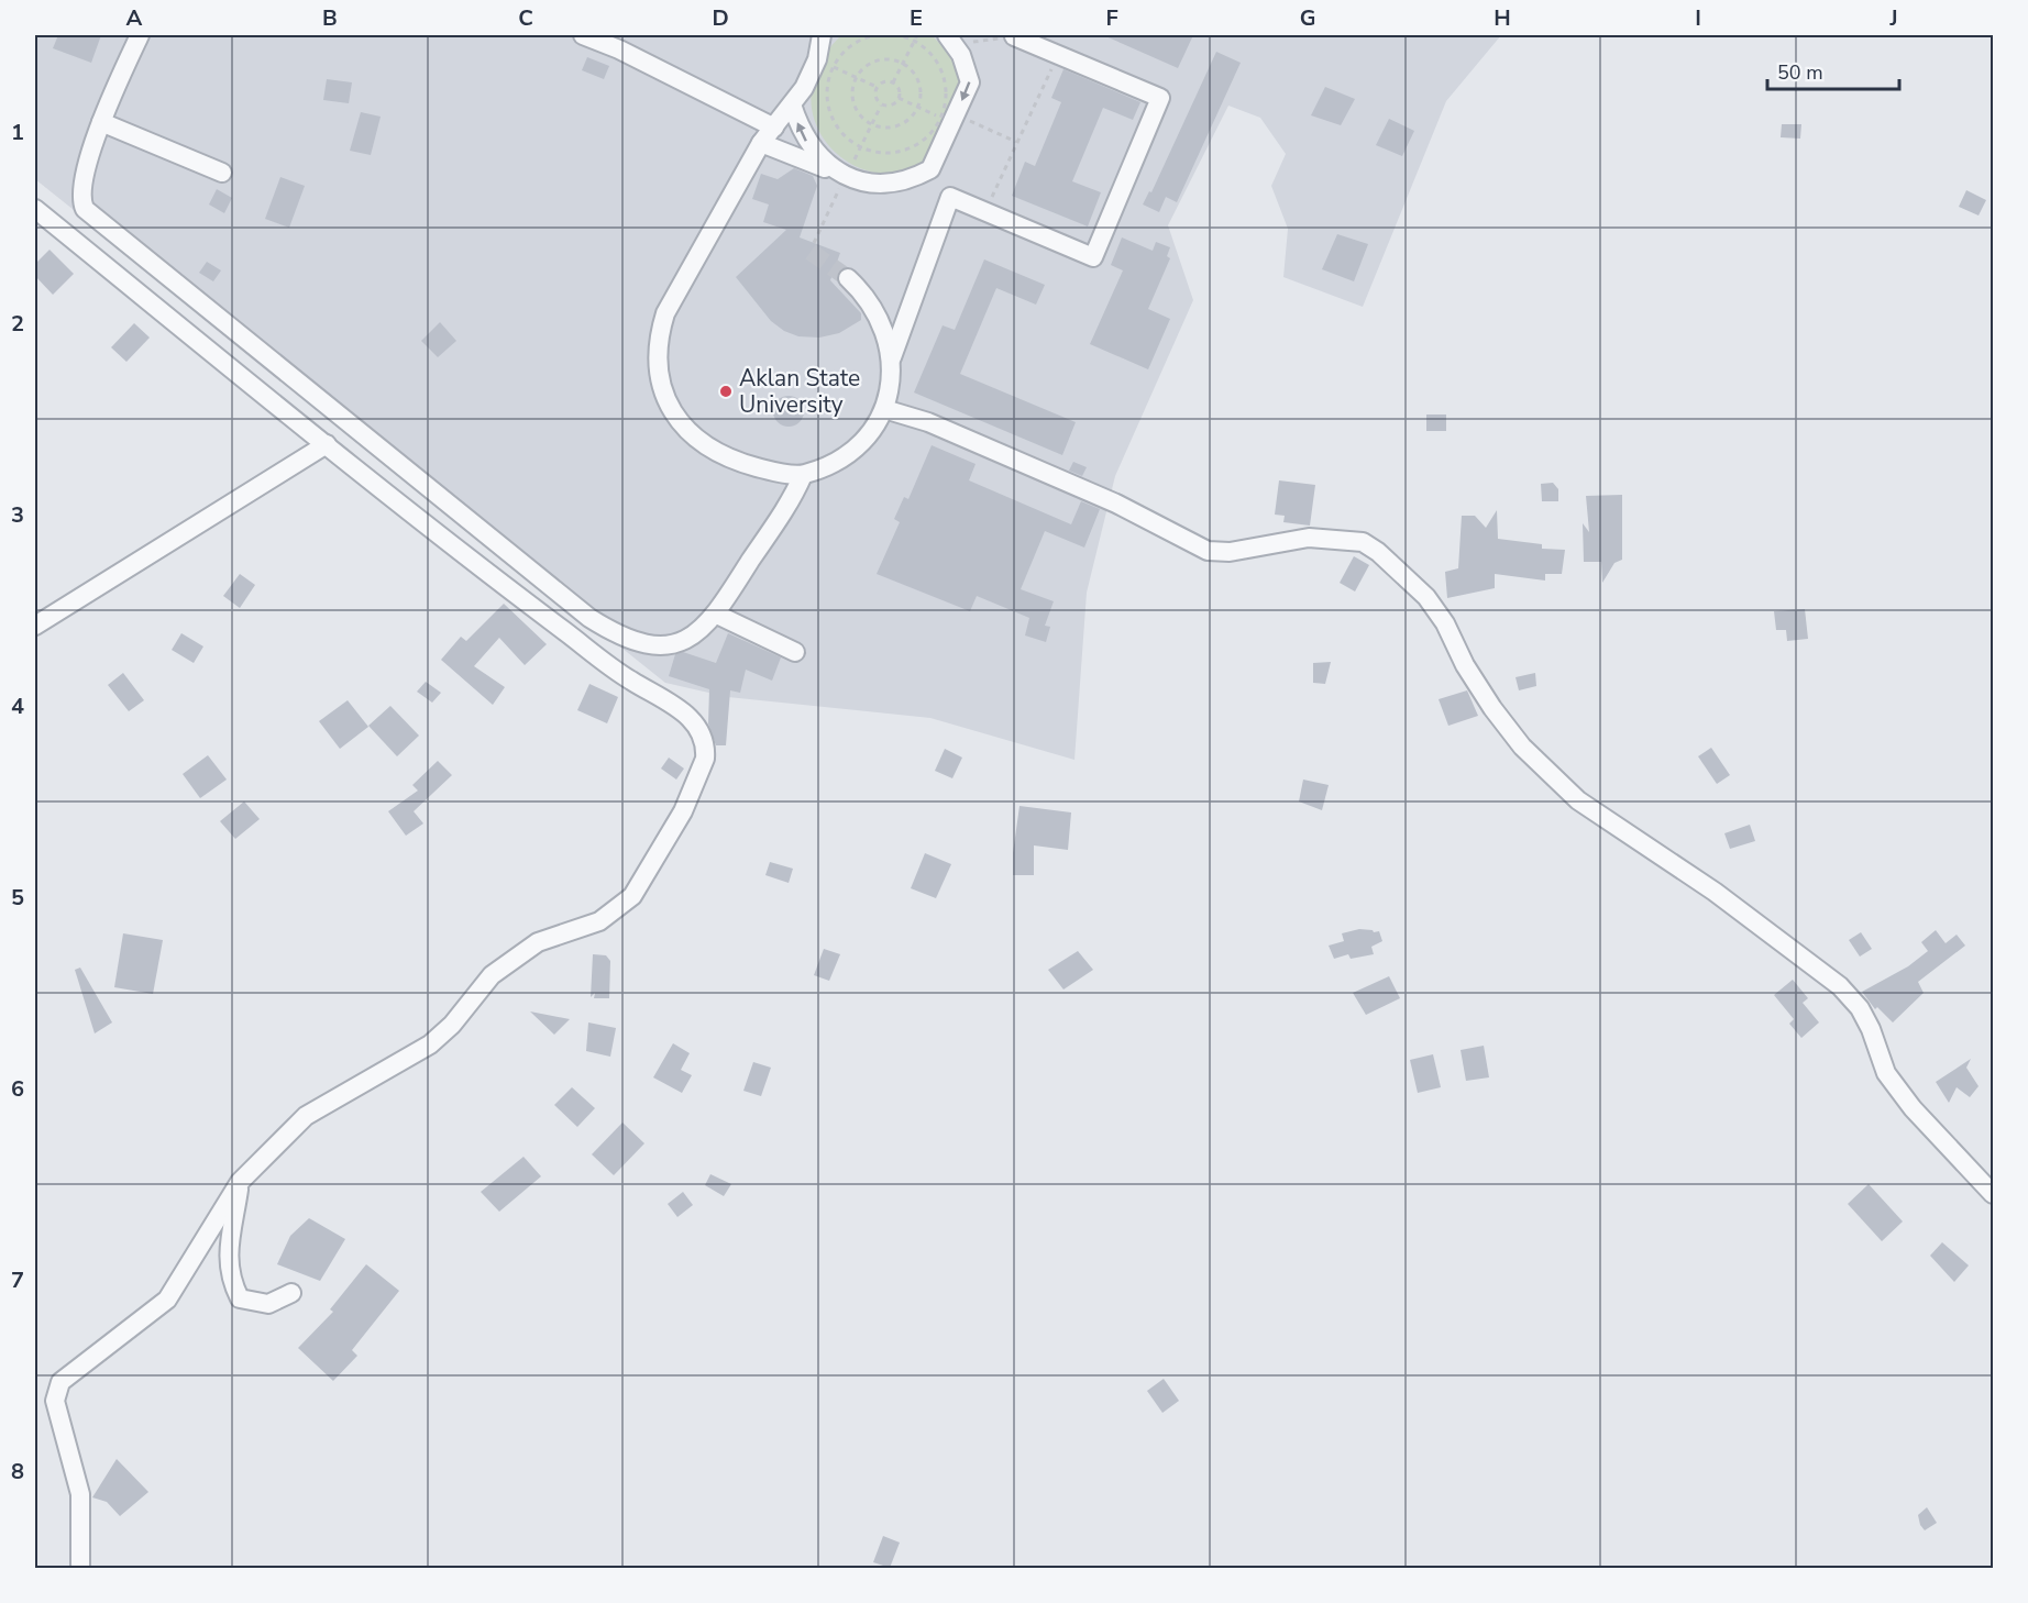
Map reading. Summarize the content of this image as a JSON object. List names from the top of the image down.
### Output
{
  "places": ["Aklan State University"],
  "scale_bar": "50 m",
  "grid": {
    "columns": [
      "A",
      "B",
      "C",
      "D",
      "E",
      "F",
      "G",
      "H",
      "I",
      "J"
    ],
    "rows": [
      "1",
      "2",
      "3",
      "4",
      "5",
      "6",
      "7",
      "8"
    ]
  }
}
